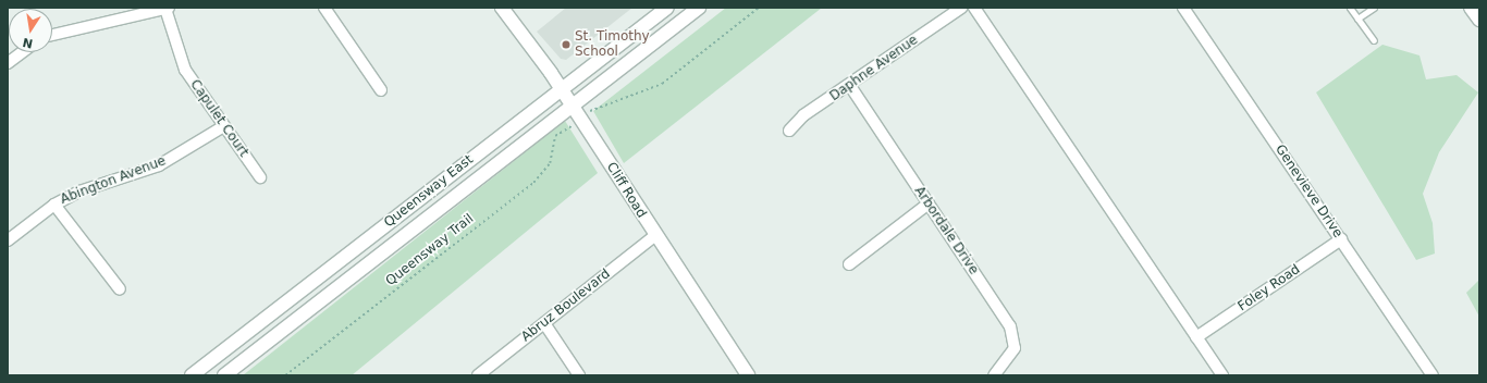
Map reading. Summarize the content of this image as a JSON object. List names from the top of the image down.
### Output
{
  "streets": {
    "main road": ["Cliff Road", "Queensway East"],
    "street": [
      "Daphne Avenue",
      "Capulet Court",
      "Abington Avenue",
      "Genevieve Drive",
      "Arbordale Drive",
      "Foley Road",
      "Abruz Boulevard"
    ],
    "path": ["Queensway Trail"]
  },
  "crossings": [
    ["Daphne Avenue", "Arbordale Drive"],
    ["Capulet Court", "Abington Avenue"],
    ["Cliff Road", "Queensway East"],
    ["Cliff Road", "Abruz Boulevard"],
    ["Genevieve Drive", "Foley Road"]
  ],
  "places": ["St. Timothy School"],
  "north": "bottom"
}
